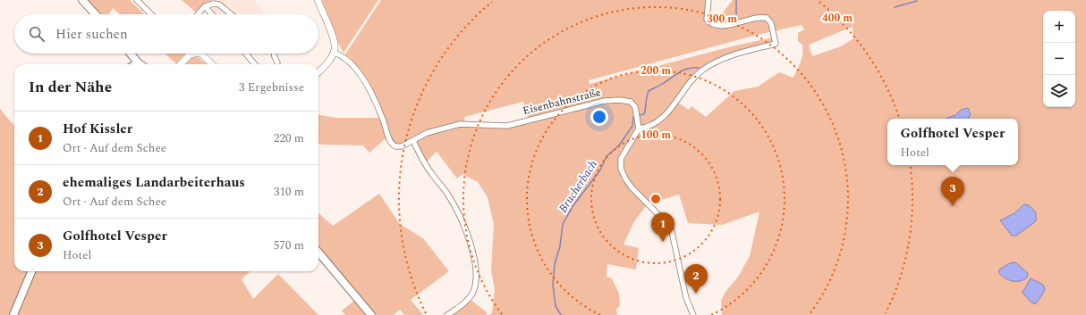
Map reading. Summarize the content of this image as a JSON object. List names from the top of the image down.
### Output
{
  "streets": {
    "street": ["Eisenbahnstraße"]
  },
  "water": ["Brucherbach"],
  "page": {
    "map_buttons": ["+", "−"],
    "search": "Hier suchen",
    "heading": ["In der Nähe", "3 Ergebnisse"],
    "list": [
      {
        "mark": "1",
        "name": "Hof Kissler",
        "note": "Ort · Auf dem Schee",
        "value": "220 m"
      },
      {
        "mark": "2",
        "name": "ehemaliges Landarbeiterhaus",
        "note": "Ort · Auf dem Schee",
        "value": "310 m"
      },
      {
        "mark": "3",
        "name": "Golfhotel Vesper",
        "note": "Hotel",
        "value": "570 m"
      }
    ],
    "popup": ["Golfhotel Vesper", "Hotel"],
    "pins": ["3", "1", "2"]
  },
  "rings": [
    "400 m",
    "300 m",
    "200 m",
    "100 m"
  ]
}
